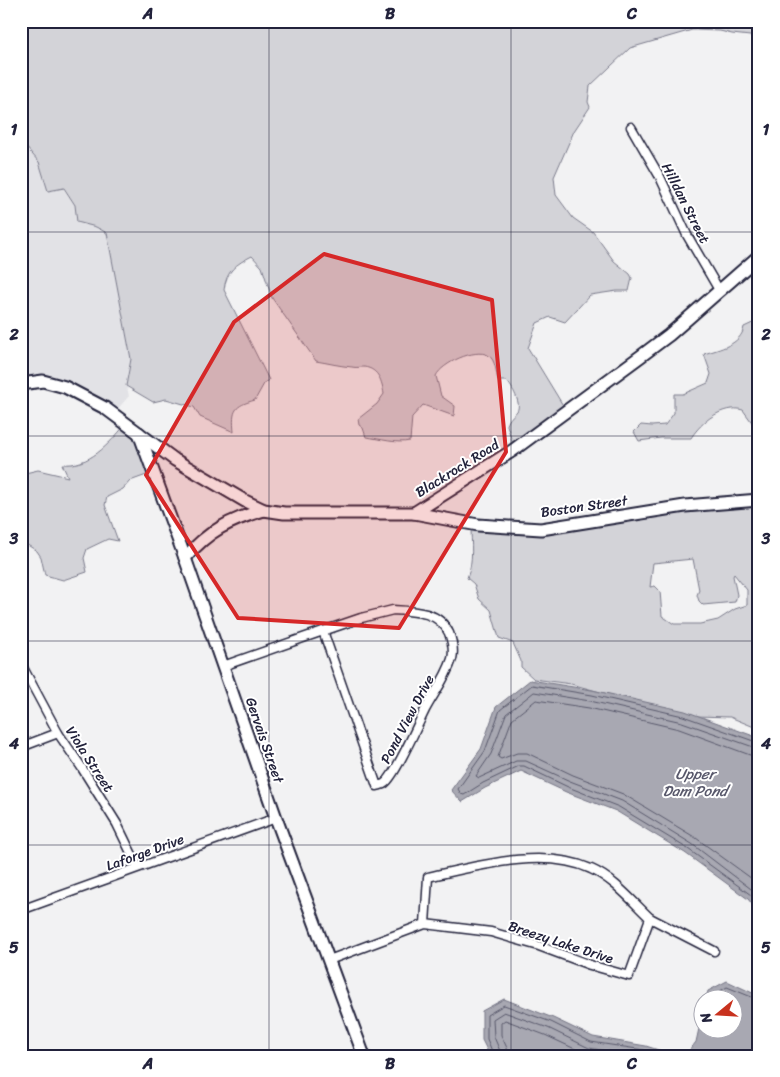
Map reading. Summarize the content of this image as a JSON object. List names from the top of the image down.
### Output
{
  "streets": {
    "street": [
      "Hilldan Street",
      "Blackrock Road",
      "Boston Street",
      "Pond View Drive",
      "Gervais Street",
      "Viola Street",
      "Laforge Drive",
      "Breezy Lake Drive"
    ]
  },
  "crossings": [
    ["Hilldan Street", "Blackrock Road"],
    ["Blackrock Road", "Boston Street"],
    ["Blackrock Road", "Gervais Street"],
    ["Pond View Drive", "Gervais Street"],
    ["Gervais Street", "Laforge Drive"],
    ["Gervais Street", "Breezy Lake Drive"],
    ["Viola Street", "Laforge Drive"]
  ],
  "water": ["Upper Dam Pond"],
  "north": "left",
  "grid": {
    "columns": ["A", "B", "C"],
    "rows": [
      "1",
      "2",
      "3",
      "4",
      "5"
    ]
  }
}
